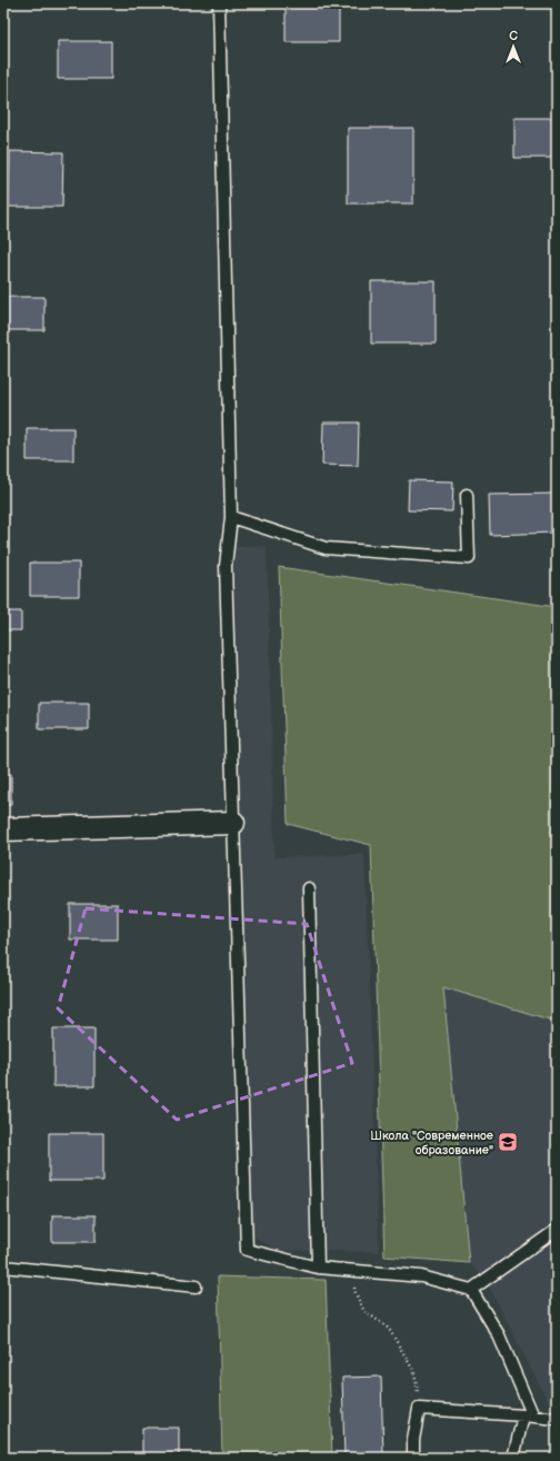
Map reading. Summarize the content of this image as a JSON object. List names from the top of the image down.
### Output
{
  "places": {
    "school or university": ["Школа \"Современное образование\""]
  },
  "north": "top"
}
